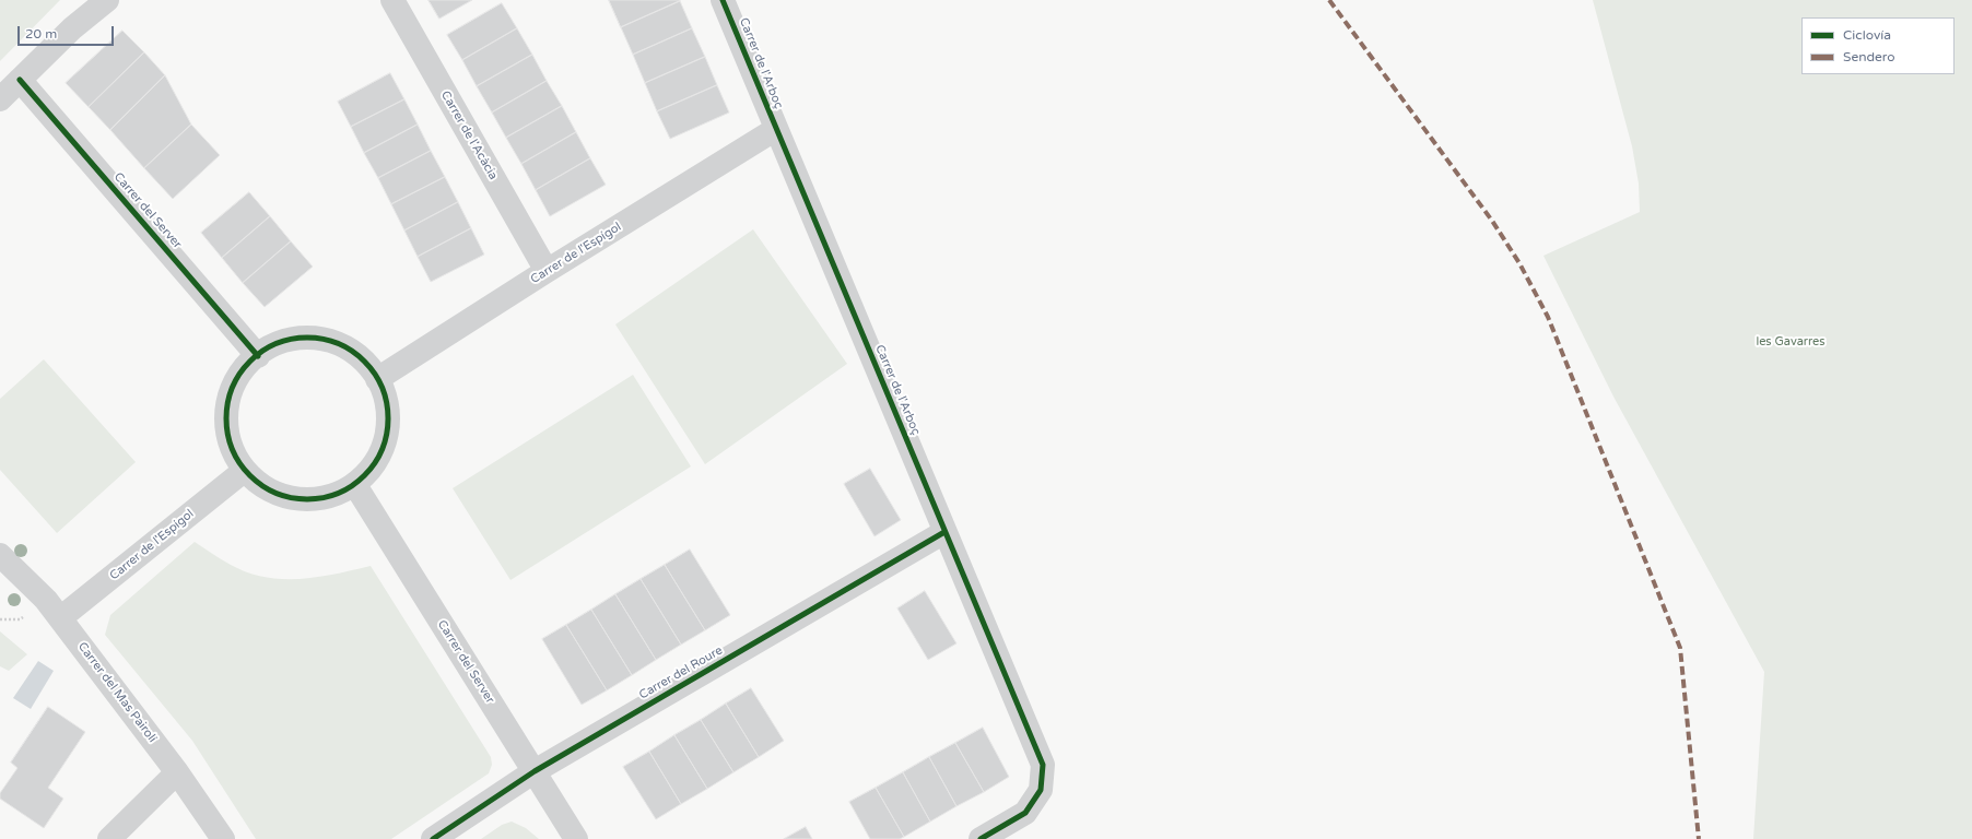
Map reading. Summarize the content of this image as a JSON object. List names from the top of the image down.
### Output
{
  "streets": {
    "street": [
      "Carrer de l'Arboç",
      "Carrer de l'Acàcia",
      "Carrer del Server",
      "Carrer de l'Espígol",
      "Carrer del Roure",
      "Carrer del Mas Pairolí"
    ]
  },
  "crossings": [
    ["Carrer de l'Arboç", "Carrer de l'Espígol"],
    ["Carrer de l'Arboç", "Carrer del Roure"],
    ["Carrer de l'Acàcia", "Carrer de l'Espígol"],
    ["Carrer del Server", "Carrer del Roure"],
    ["Carrer de l'Espígol", "Carrer del Mas Pairolí"]
  ],
  "parks": ["les Gavarres"],
  "legend": ["Ciclovía", "Sendero"],
  "scale_bar": "20 m"
}
